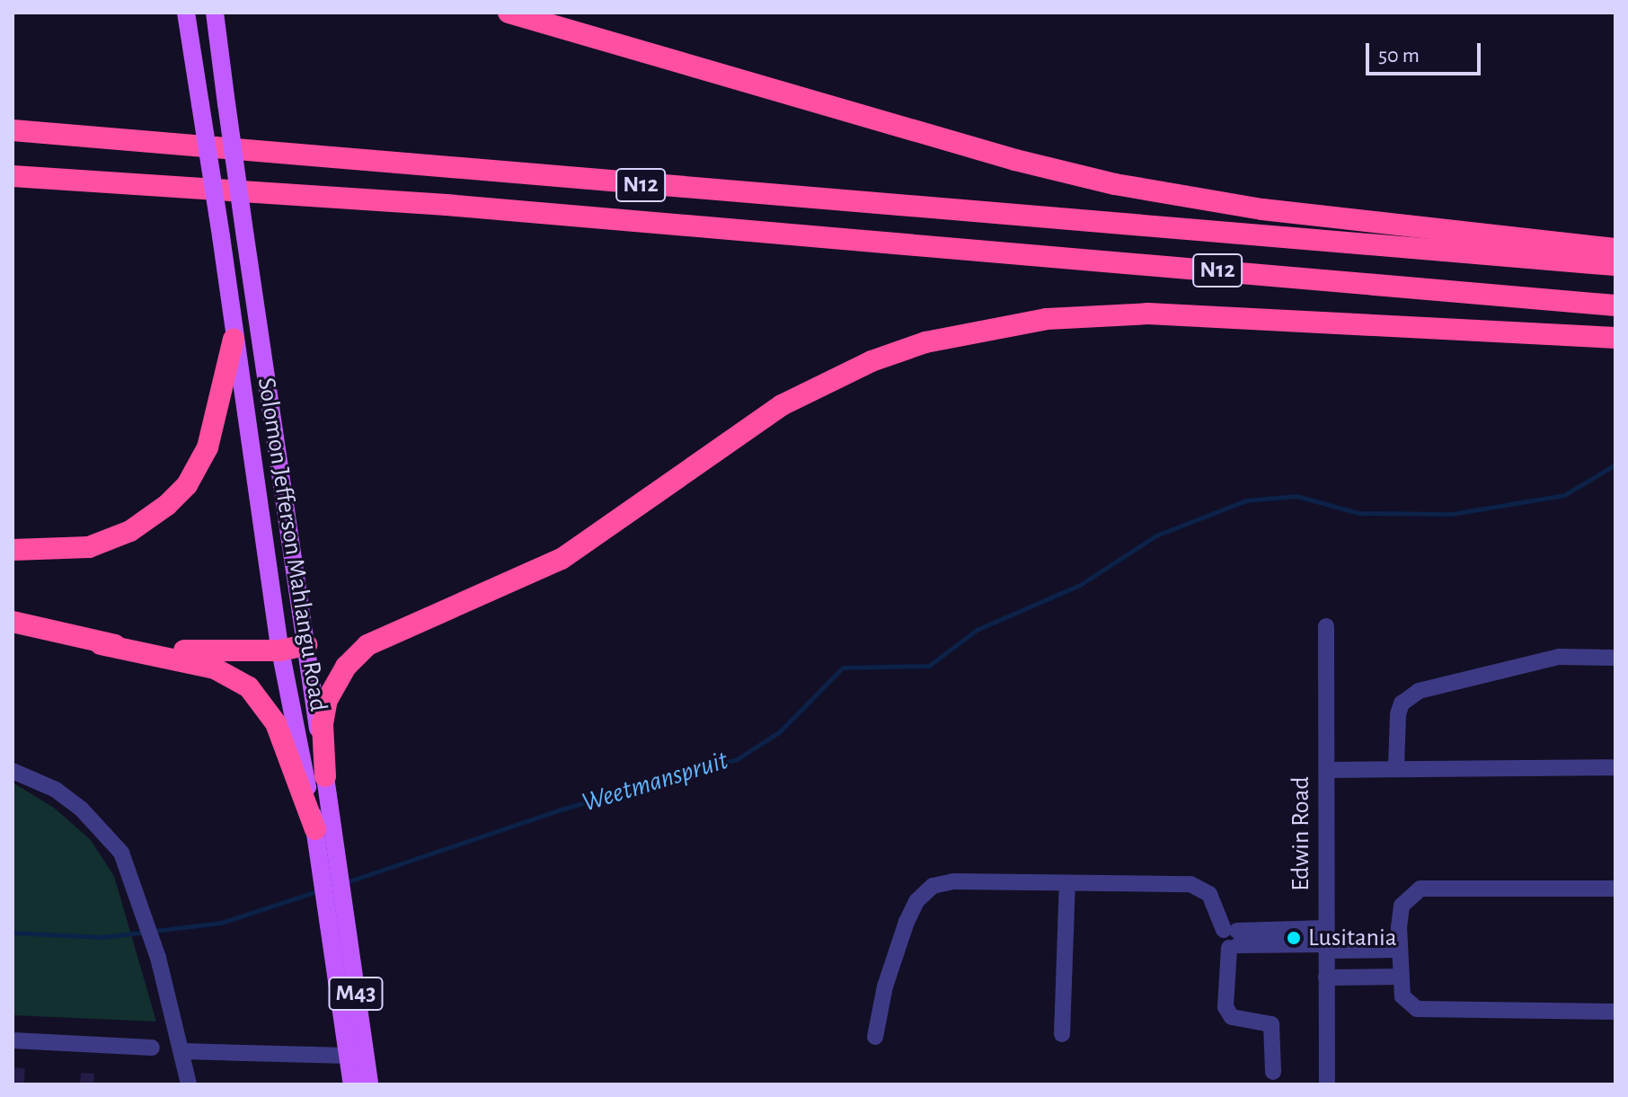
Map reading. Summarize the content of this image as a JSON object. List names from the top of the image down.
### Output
{
  "streets": {
    "highway": ["N12"],
    "main road": ["Solomon Jefferson Mahlangu Road", "M43"],
    "street": ["Edwin Road"]
  },
  "water": ["Weetmanspruit"],
  "places": ["Lusitania"],
  "scale_bar": "50 m"
}
